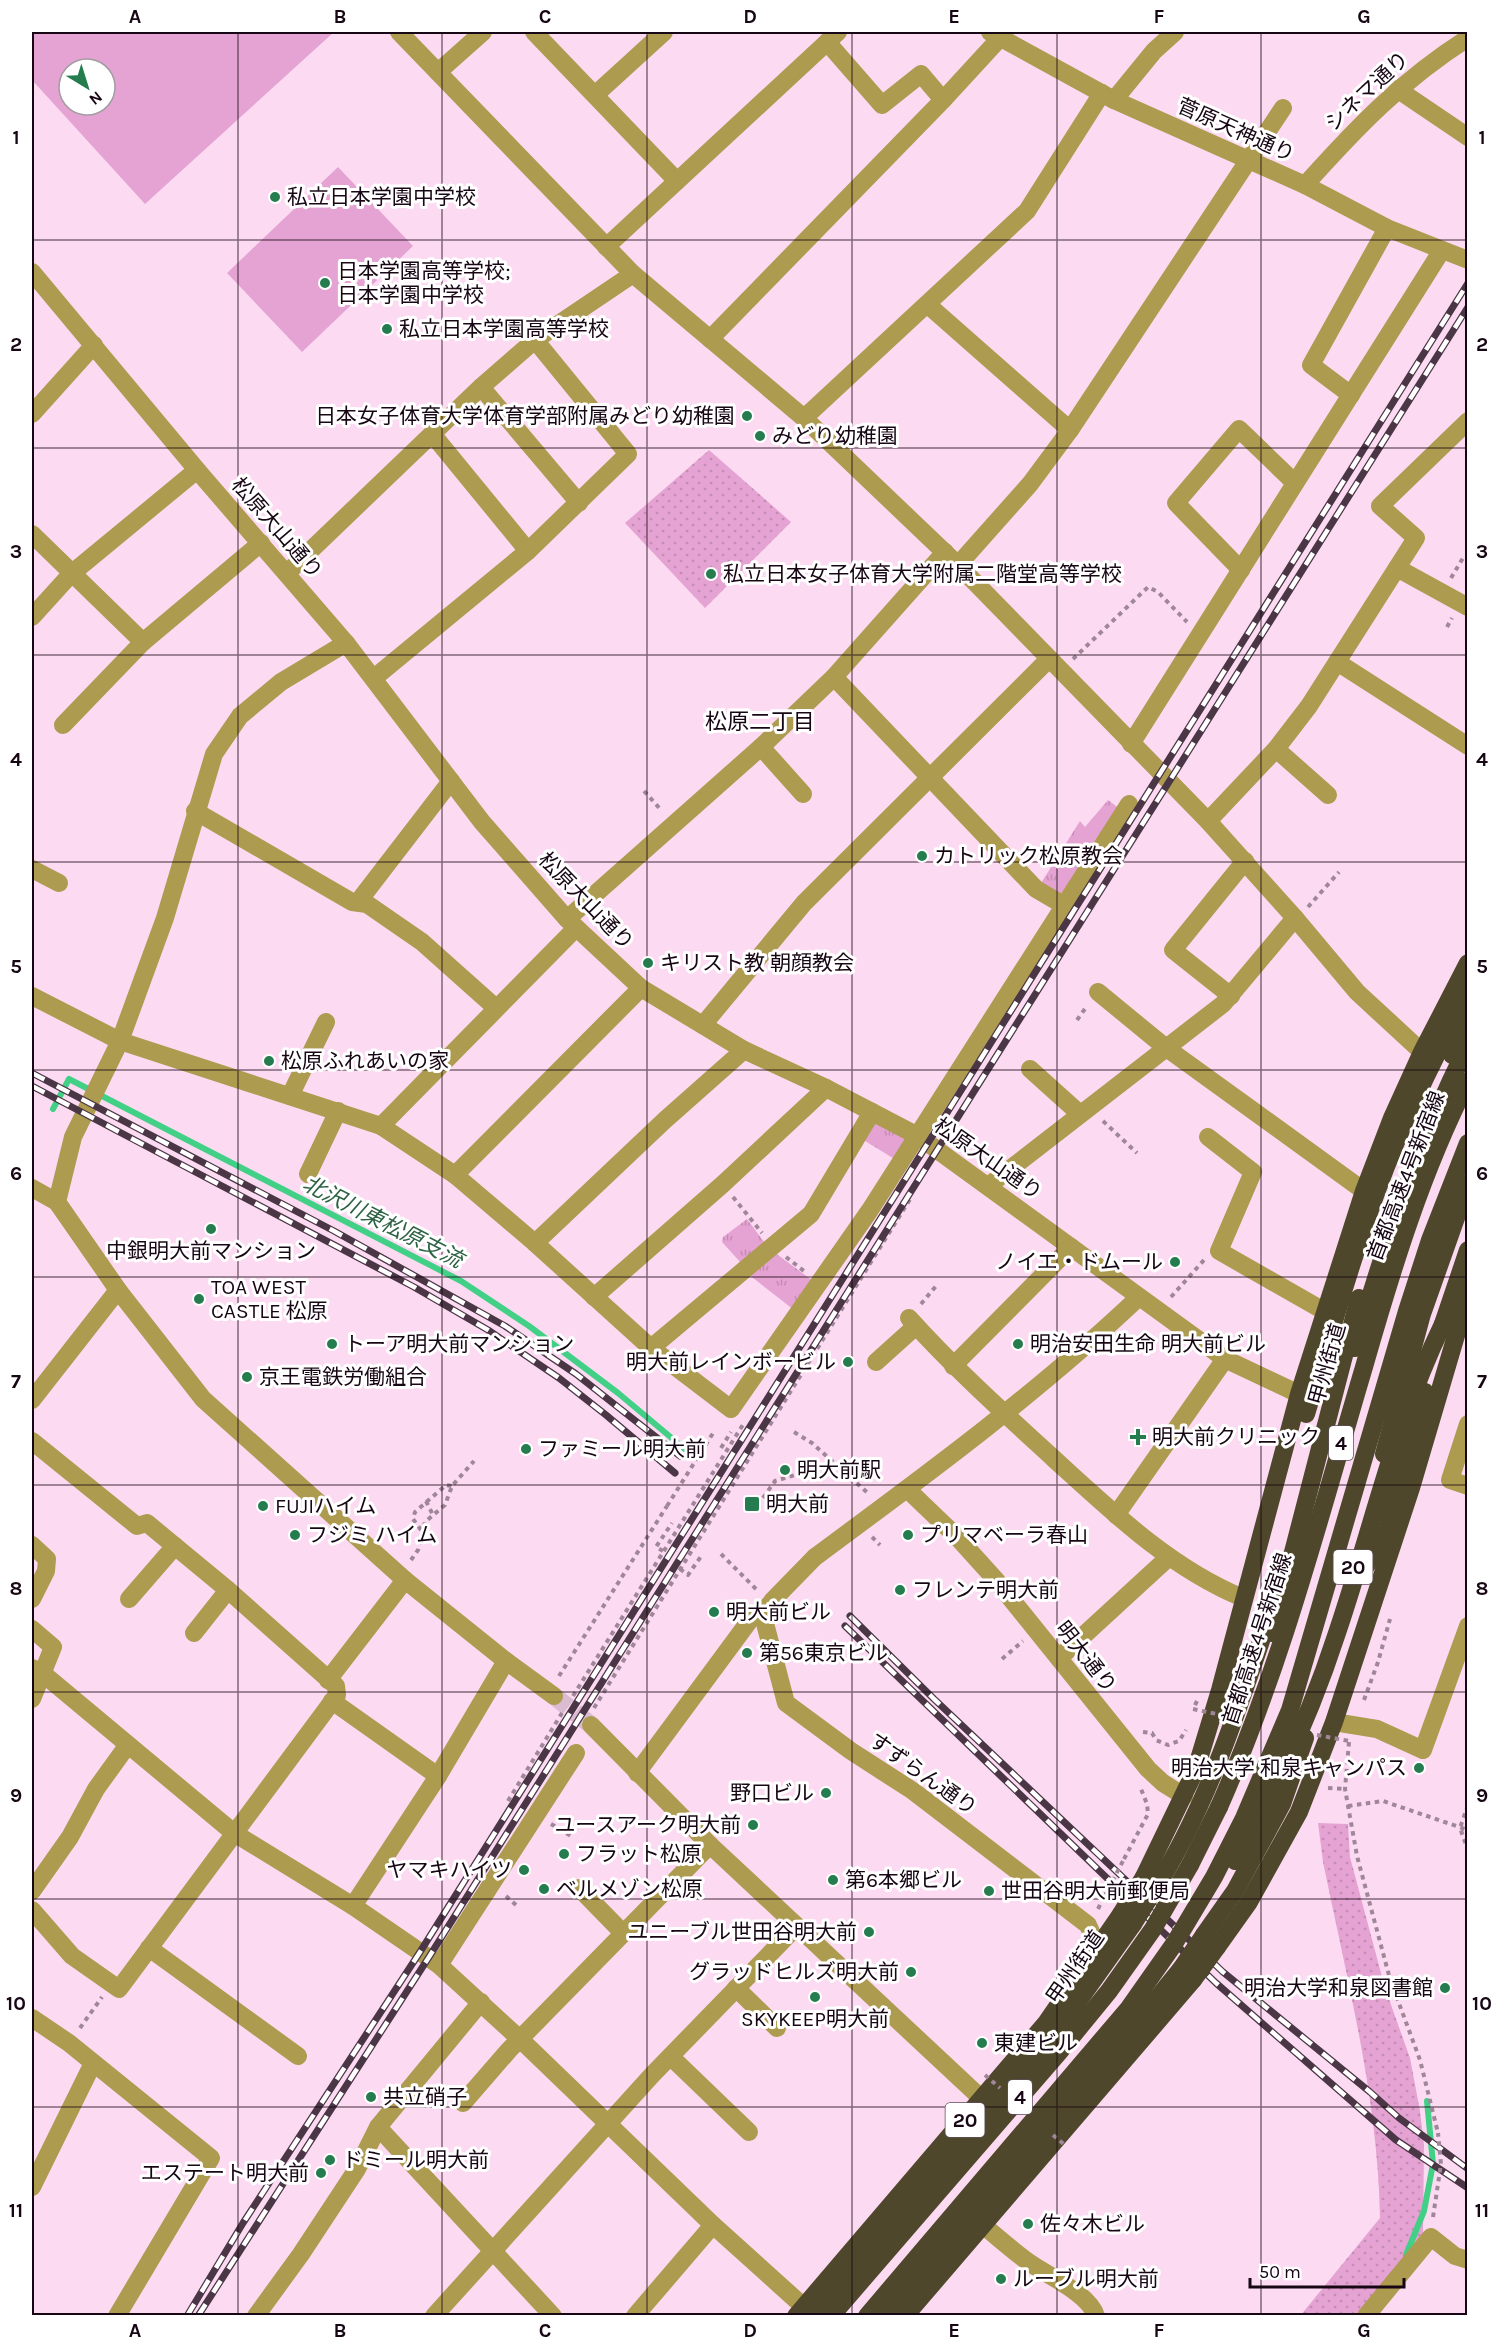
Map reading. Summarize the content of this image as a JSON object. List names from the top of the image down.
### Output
{
  "streets": {
    "highway": [
      "首都高速4号新宿線",
      "甲州街道",
      "4",
      "20"
    ],
    "street": [
      "シネマ通り",
      "菅原天神通り",
      "松原大山通り",
      "明大通り",
      "すずらん通り"
    ]
  },
  "crossings": [
    ["シネマ通り", "菅原天神通り"],
    ["松原大山通り", "20"],
    ["甲州街道", "20"],
    ["20", "明大通り"],
    ["20", "すずらん通り"]
  ],
  "districts": ["松原二丁目"],
  "water": ["北沢川東松原支流"],
  "places": {
    "other": [
      "私立日本学園中学校",
      "日本学園高等学校; 日本学園中学校",
      "私立日本学園高等学校",
      "日本女子体育大学体育学部附属みどり幼稚園",
      "みどり幼稚園",
      "私立日本女子体育大学附属二階堂高等学校",
      "カトリック松原教会",
      "キリスト教 朝顔教会",
      "松原ふれあいの家",
      "中銀明大前マンション",
      "ノイエ・ドムール",
      "TOA WEST CASTLE 松原",
      "トーア明大前マンション",
      "明治安田生命 明大前ビル",
      "明大前レインボービル",
      "京王電鉄労働組合",
      "ファミール明大前",
      "明大前駅",
      "FUJIハイム",
      "フジミ ハイム",
      "プリマベーラ春山",
      "フレンテ明大前",
      "明大前ビル",
      "第56東京ビル",
      "明治大学 和泉キャンパス",
      "野口ビル",
      "ユースアーク明大前",
      "フラット松原",
      "ヤマキハイツ",
      "第6本郷ビル",
      "ベルメゾン松原",
      "世田谷明大前郵便局",
      "ユニーブル世田谷明大前",
      "グラッドヒルズ明大前",
      "明治大学和泉図書館",
      "SKYKEEP明大前",
      "東建ビル",
      "共立硝子",
      "ドミール明大前",
      "エステート明大前",
      "佐々木ビル",
      "ルーブル明大前"
    ],
    "health": ["明大前クリニック"],
    "transit": ["明大前"]
  },
  "scale_bar": "50 m",
  "north": "bottom right",
  "grid": {
    "columns": [
      "A",
      "B",
      "C",
      "D",
      "E",
      "F",
      "G"
    ],
    "rows": [
      "1",
      "2",
      "3",
      "4",
      "5",
      "6",
      "7",
      "8",
      "9",
      "10",
      "11"
    ]
  }
}
